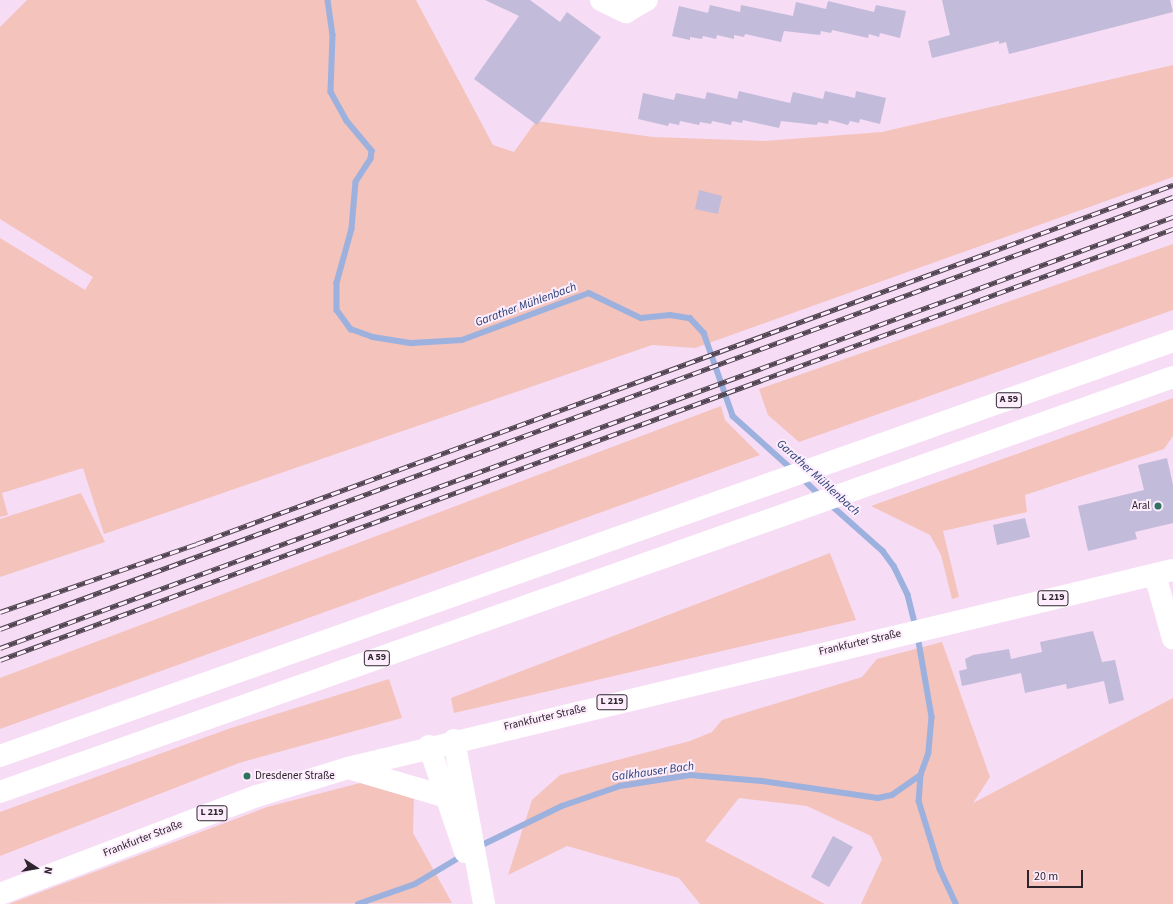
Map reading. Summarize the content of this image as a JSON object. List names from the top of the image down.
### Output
{
  "streets": {
    "main road": ["A 59", "L 219", "Frankfurter Straße"]
  },
  "water": ["Garather Mühlenbach", "Galkhauser Bach"],
  "places": ["Aral", "Dresdener Straße"],
  "scale_bar": "20 m",
  "north": "right"
}
